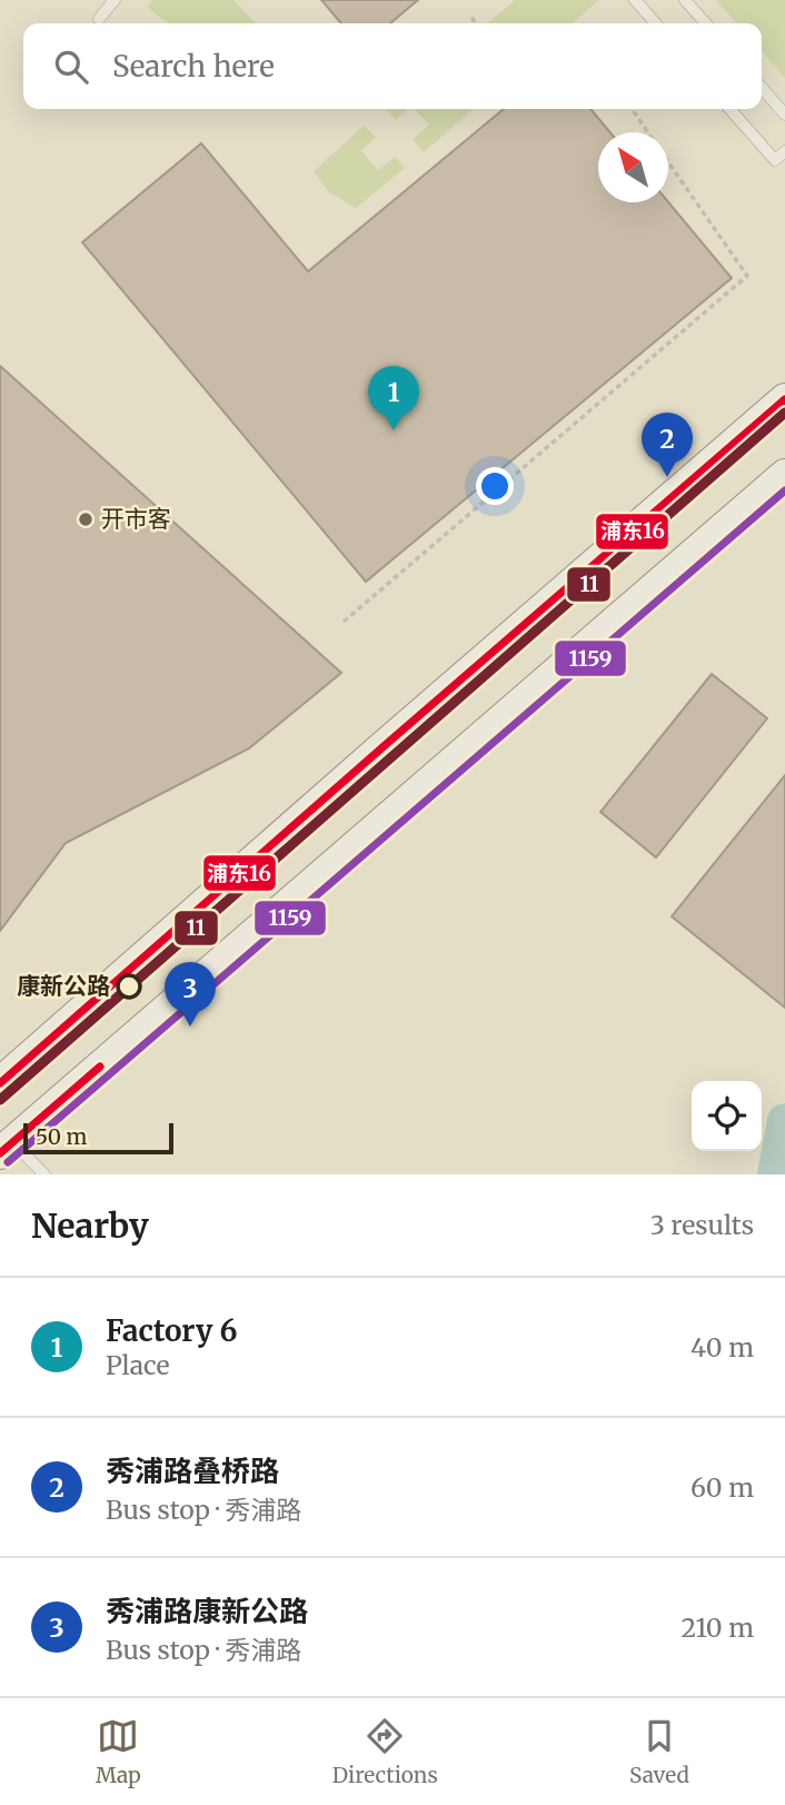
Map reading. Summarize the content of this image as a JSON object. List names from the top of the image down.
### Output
{
  "places": ["开市客", "康新公路"],
  "lines": ["transit line 浦东16", "transit line 11", "transit line 1159"],
  "scale_bar": "50 m",
  "north": "top left",
  "page": {
    "search": "Search here",
    "pins": ["1", "2", "3"],
    "scale": "50 m",
    "heading": ["Nearby", "3 results"],
    "list": [
      {
        "mark": "1",
        "name": "Factory 6",
        "note": "Place",
        "value": "40 m"
      },
      {
        "mark": "2",
        "name": "秀浦路叠桥路",
        "note": "Bus stop · 秀浦路",
        "value": "60 m"
      },
      {
        "mark": "3",
        "name": "秀浦路康新公路",
        "note": "Bus stop · 秀浦路",
        "value": "210 m"
      }
    ],
    "nav": ["Map", "Directions", "Saved"]
  }
}
